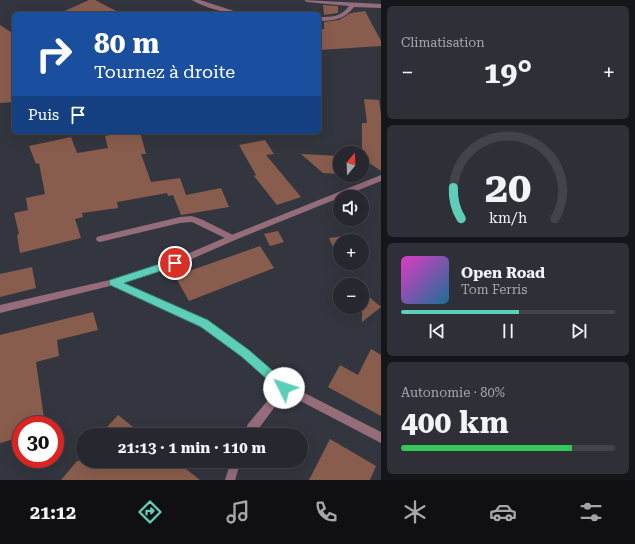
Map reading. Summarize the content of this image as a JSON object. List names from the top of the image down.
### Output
{
  "north": "top",
  "page": {
    "tile": [
      "Climatisation",
      ["Autonomie · 80%", "400 km"]
    ],
    "turn": ["80 m", "Tournez à droite"],
    "heat": ["−", "19°", "+"],
    "then": "Puis",
    "map_buttons": ["+", "−"],
    "song": ["Open Road", "Tom Ferris"],
    "limit": "30",
    "trip": "21:13 · 1 min · 110 m",
    "tabs": "21:12",
    "gauge": ["20", "km/h"]
  }
}
